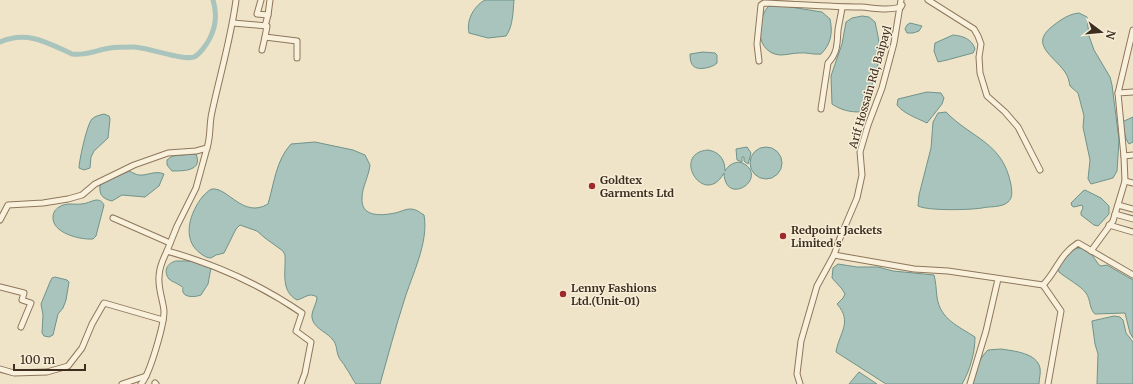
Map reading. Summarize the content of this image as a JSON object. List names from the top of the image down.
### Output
{
  "streets": {
    "street": ["Arif Hossain Rd, Baipayl"]
  },
  "places": ["Goldtex Garments Ltd", "Redpoint Jackets Limited s", "Lenny Fashions Ltd.(Unit-01)"],
  "scale_bar": "100 m",
  "north": "right"
}
